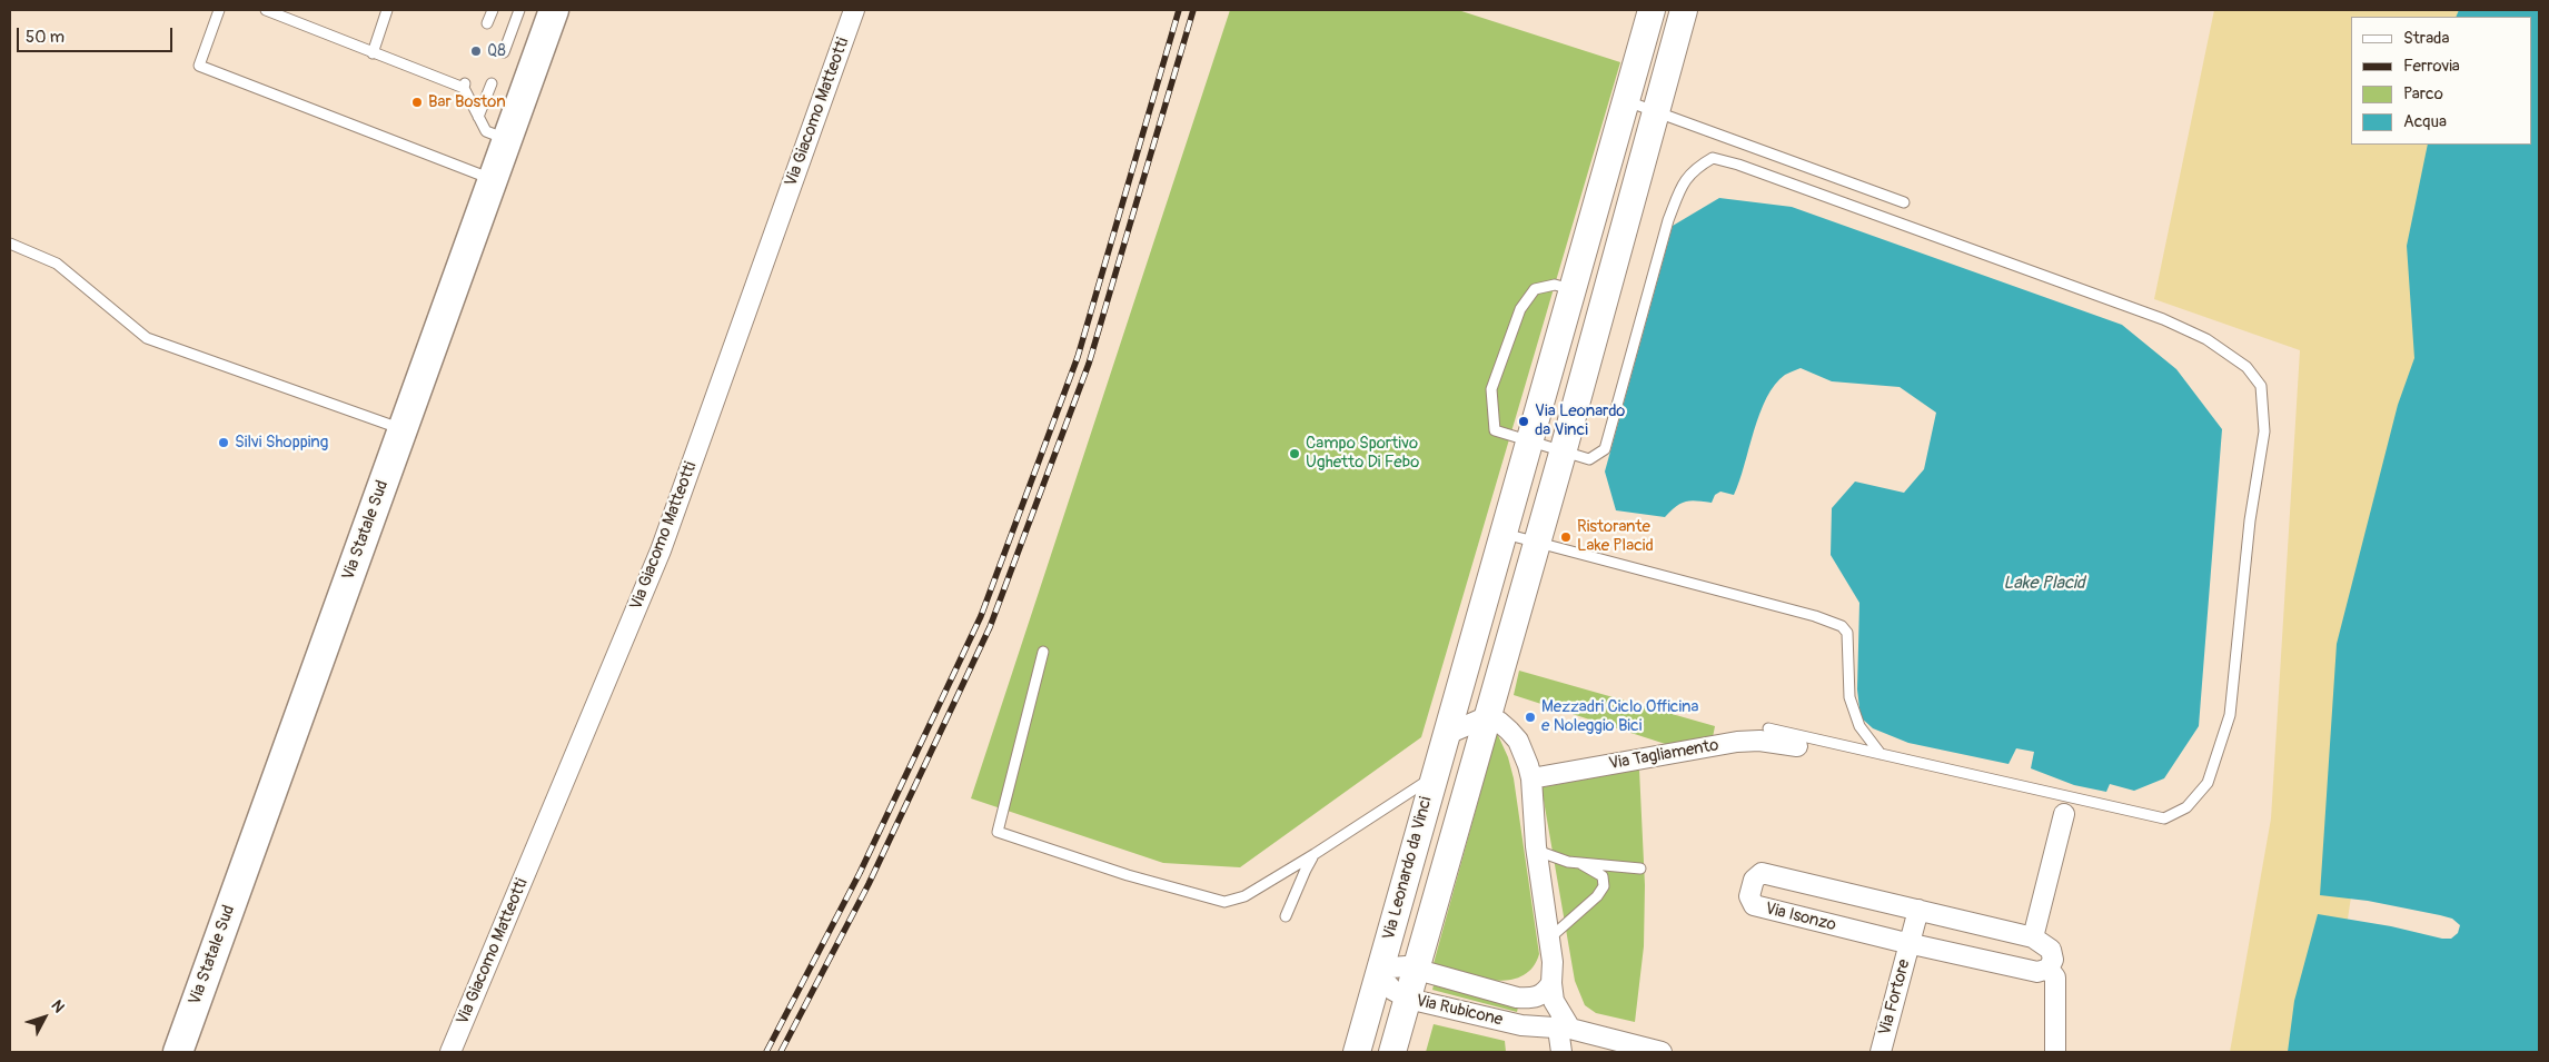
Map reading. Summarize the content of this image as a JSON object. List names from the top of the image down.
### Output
{
  "streets": {
    "main road": ["Via Statale Sud"],
    "street": [
      "Via Giacomo Matteotti",
      "Via Tagliamento",
      "Via Leonardo da Vinci",
      "Via Isonzo",
      "Via Fortore",
      "Via Rubicone"
    ]
  },
  "crossings": [
    ["Via Leonardo da Vinci", "Via Rubicone"],
    ["Via Isonzo", "Via Fortore"]
  ],
  "water": ["Lake Placid"],
  "places": [
    "Q8",
    "Bar Boston",
    "Via Leonardo da Vinci",
    "Silvi Shopping",
    "Campo Sportivo Ughetto Di Febo",
    "Ristorante Lake Placid",
    "Mezzadri Ciclo Officina e Noleggio Bici"
  ],
  "legend": [
    "Strada",
    "Ferrovia",
    "Parco",
    "Acqua"
  ],
  "scale_bar": "50 m",
  "north": "top right"
}
